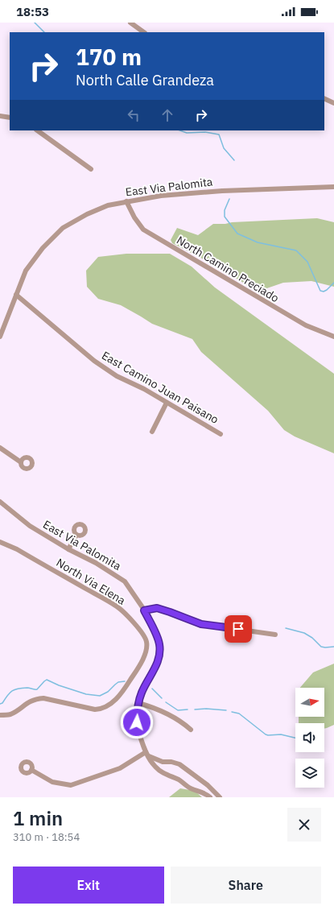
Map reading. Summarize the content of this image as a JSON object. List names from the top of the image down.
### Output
{
  "streets": {
    "street": [
      "East Via Palomita",
      "North Camino Preciado",
      "East Camino Juan Paisano",
      "North Via Elena"
    ]
  },
  "crossings": [
    ["East Via Palomita", "North Camino Preciado"],
    ["East Via Palomita", "East Camino Juan Paisano"]
  ],
  "north": "right",
  "page": {
    "status": "18:53",
    "turn": ["170 m", "North Calle Grandeza"],
    "heading": ["1 min", "310 m · 18:54"],
    "buttons": ["Exit", "Share"]
  }
}
